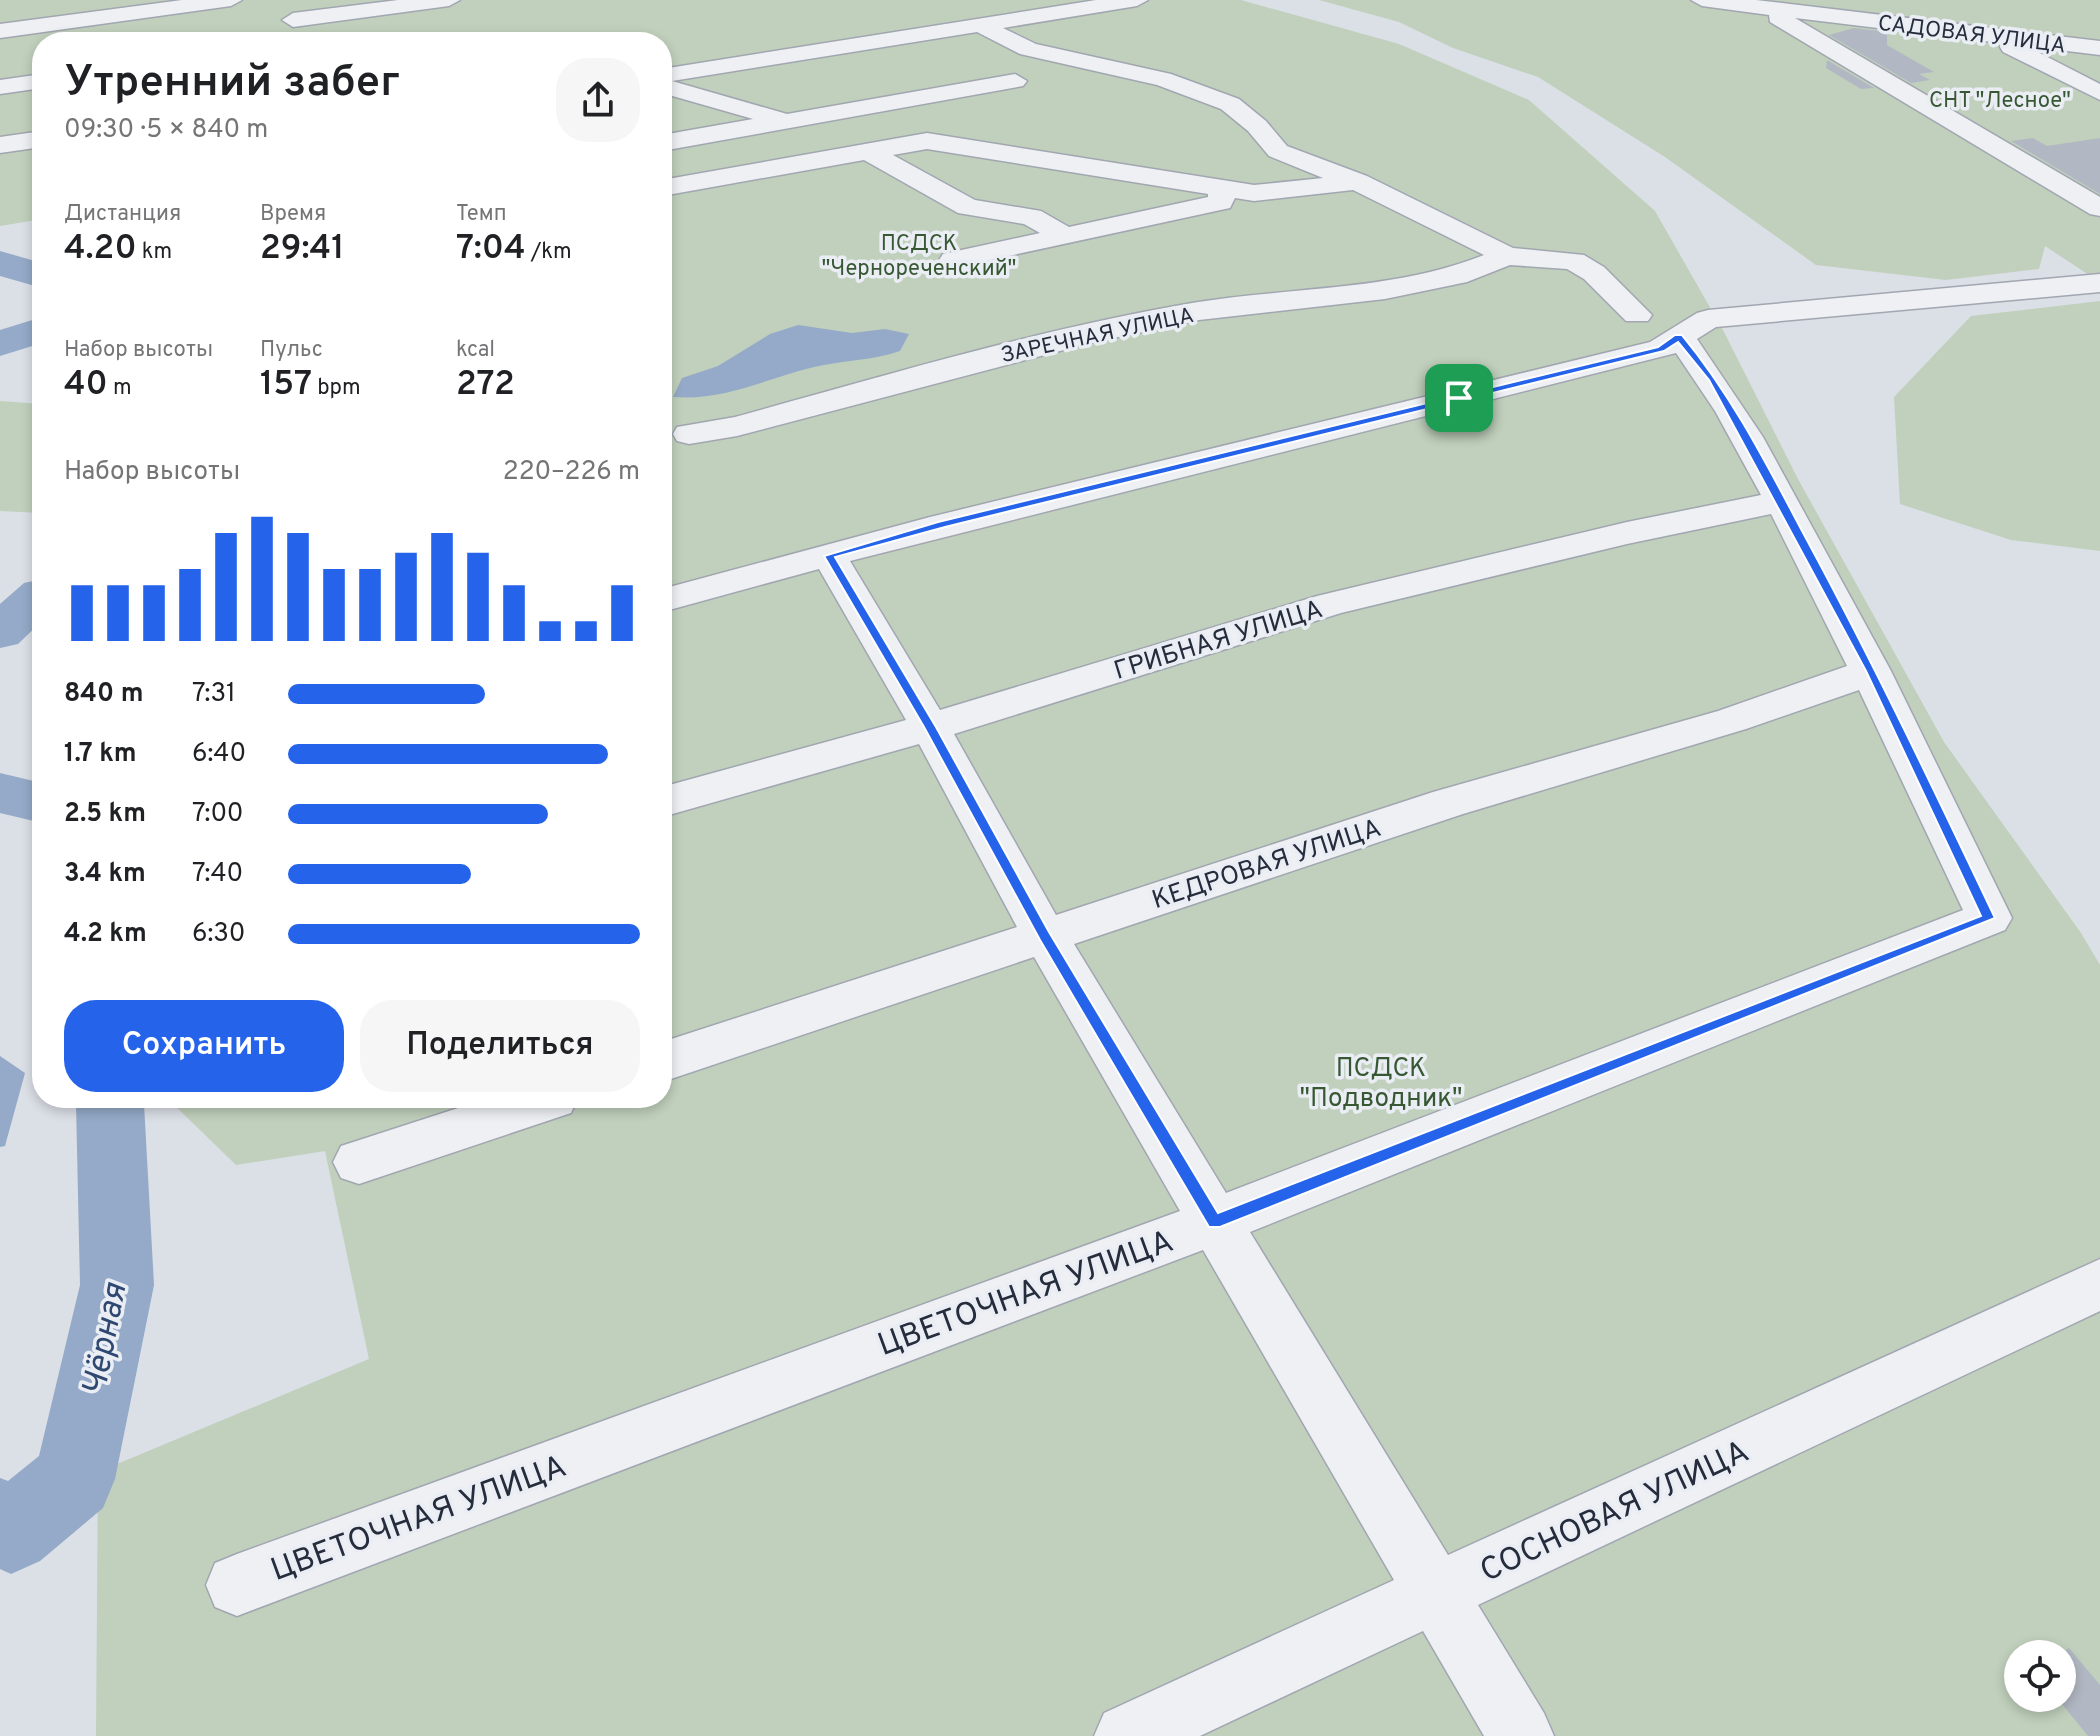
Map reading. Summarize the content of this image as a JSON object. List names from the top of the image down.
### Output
{
  "streets": {
    "street": [
      "САДОВАЯ УЛИЦА",
      "ЗАРЕЧНАЯ УЛИЦА",
      "ГРИБНАЯ УЛИЦА",
      "КЕДРОВАЯ УЛИЦА",
      "ЦВЕТОЧНАЯ УЛИЦА",
      "СОСНОВАЯ УЛИЦА"
    ]
  },
  "crossings": [
    ["КЕДРОВАЯ УЛИЦА", "ЦВЕТОЧНАЯ УЛИЦА"]
  ],
  "water": ["Чёрная"],
  "parks": ["СНТ \"Лесное\"", "ПСДСК \"Чернореченский\"", "ПСДСК \"Подводник\""],
  "page": {
    "heading": ["Утренний забег", "09:30 · 5 × 840 m"],
    "stats": [
      ["Дистанция", "4.20 km"],
      ["Время", "29:41"],
      ["Темп", "7:04 /km"],
      ["Набор высоты", "40 m"],
      ["Пульс", "157 bpm"],
      ["kcal", "272"]
    ],
    "chart": ["Набор высоты", "220–226 m"],
    "list": [
      {
        "name": "840 m",
        "note": "7:31"
      },
      {
        "name": "1.7 km",
        "note": "6:40"
      },
      {
        "name": "2.5 km",
        "note": "7:00"
      },
      {
        "name": "3.4 km",
        "note": "7:40"
      },
      {
        "name": "4.2 km",
        "note": "6:30"
      }
    ],
    "buttons": ["Сохранить", "Поделиться"]
  }
}
